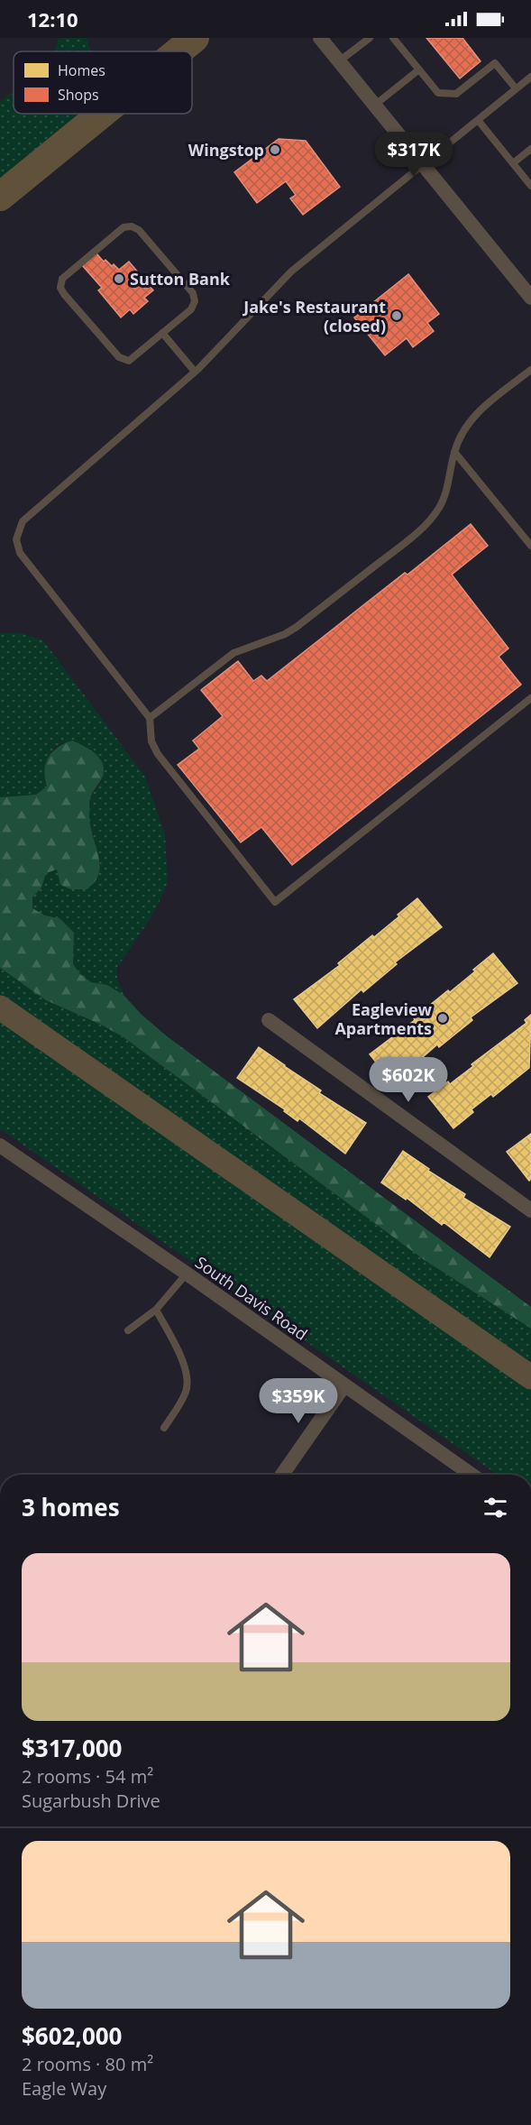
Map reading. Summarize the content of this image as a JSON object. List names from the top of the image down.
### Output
{
  "streets": {
    "street": ["South Davis Road"]
  },
  "places": [
    "Wingstop",
    "Sutton Bank",
    "Jake's Restaurant (closed)",
    "Eagleview Apartments"
  ],
  "legend": ["Homes", "Shops"],
  "page": {
    "status": "12:10",
    "price": ["$317K", "$602K", "$359K"],
    "heading": "3 homes",
    "list": [
      {
        "name": "$317,000",
        "note": "2 rooms · 54 m² · Sugarbush Drive"
      },
      {
        "name": "$602,000",
        "note": "2 rooms · 80 m² · Eagle Way"
      }
    ]
  }
}
